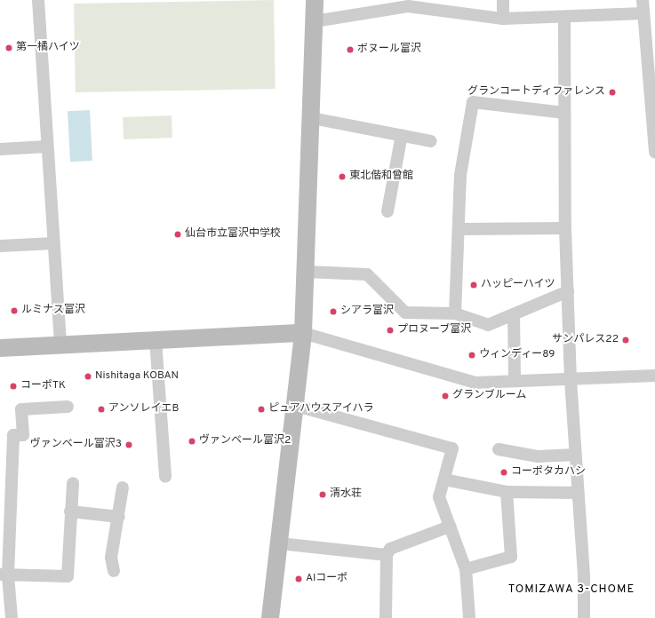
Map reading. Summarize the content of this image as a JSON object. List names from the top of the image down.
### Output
{
  "districts": ["TOMIZAWA 3-CHOME"],
  "places": [
    "第一橘ハイツ",
    "ボヌール富沢",
    "グランコートディファレンス",
    "東北偕和曾館",
    "仙台市立富沢中学校",
    "ハッピーハイツ",
    "ルミナス富沢",
    "シアラ富沢",
    "プロヌーブ富沢",
    "サンパレス22",
    "ウィンディー89",
    "Nishitaga KOBAN",
    "コーポTK",
    "グランブルーム",
    "アンソレイエB",
    "ピュアハウスアイハラ",
    "ヴァンベール富沢2",
    "ヴァンベール富沢3",
    "コーポタカハシ",
    "清水荘",
    "AIコーポ"
  ]
}
